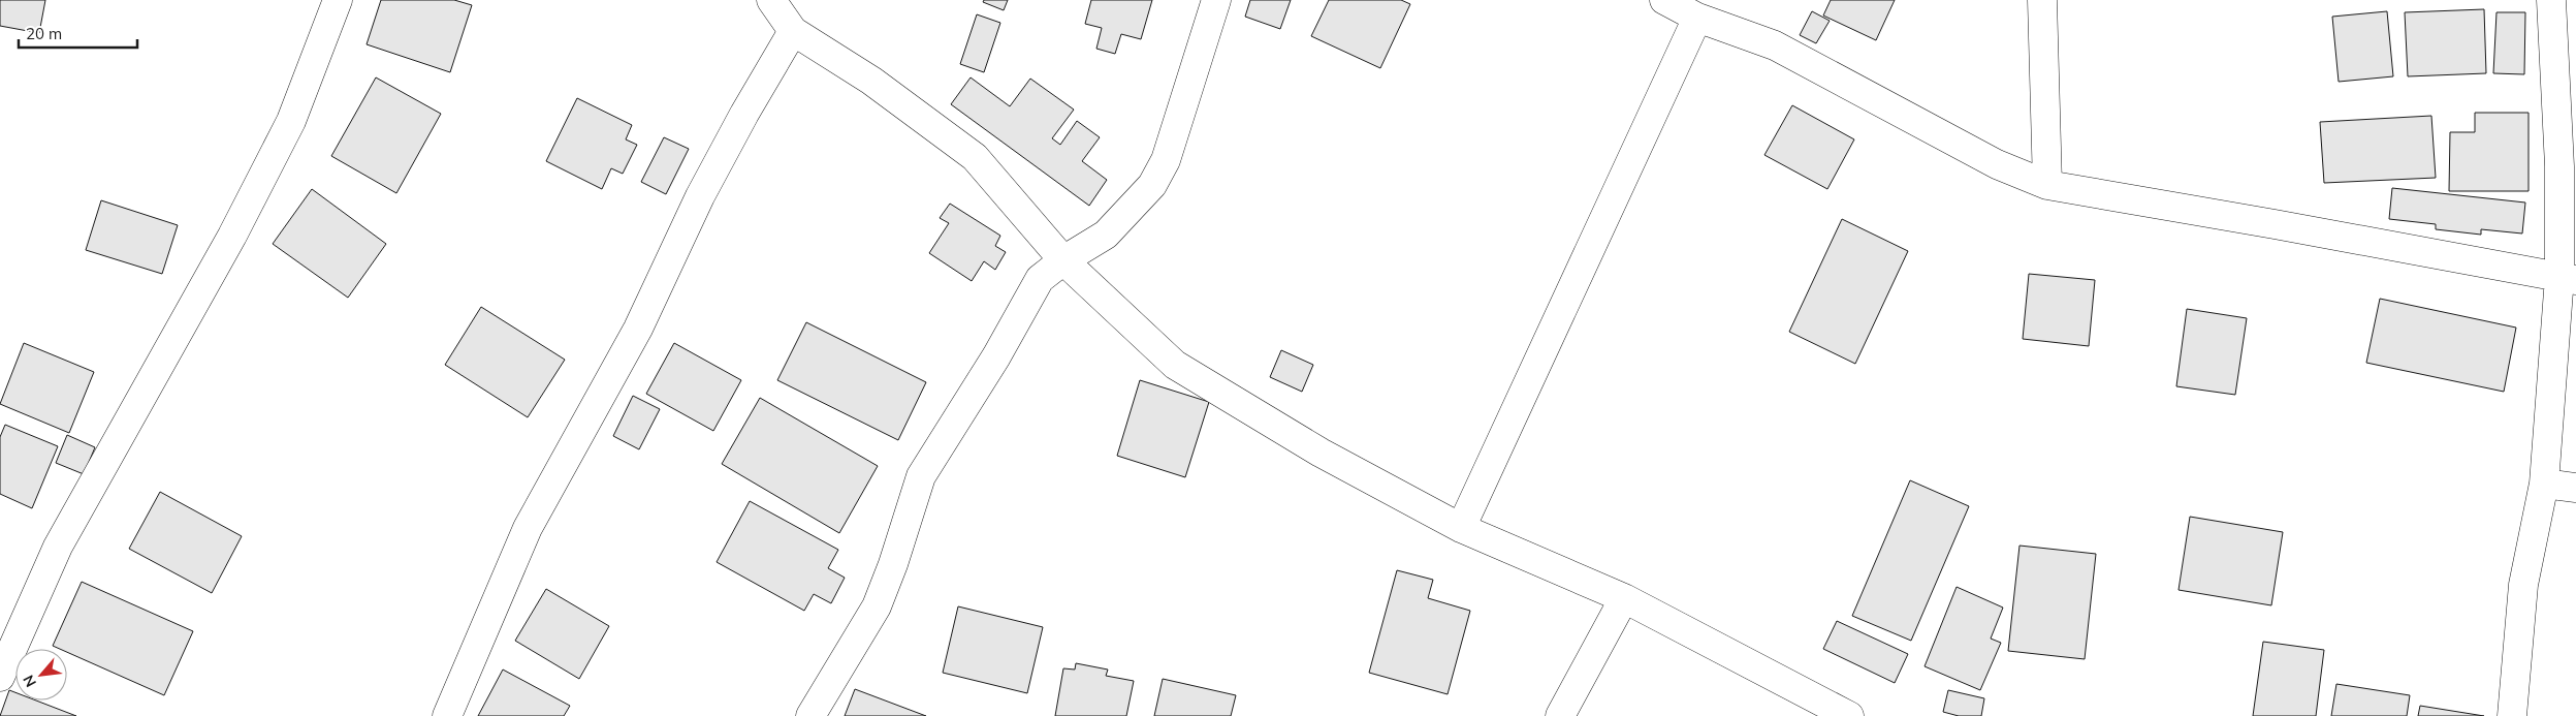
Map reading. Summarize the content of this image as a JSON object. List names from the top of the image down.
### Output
{
  "scale_bar": "20 m",
  "north": "bottom left"
}
